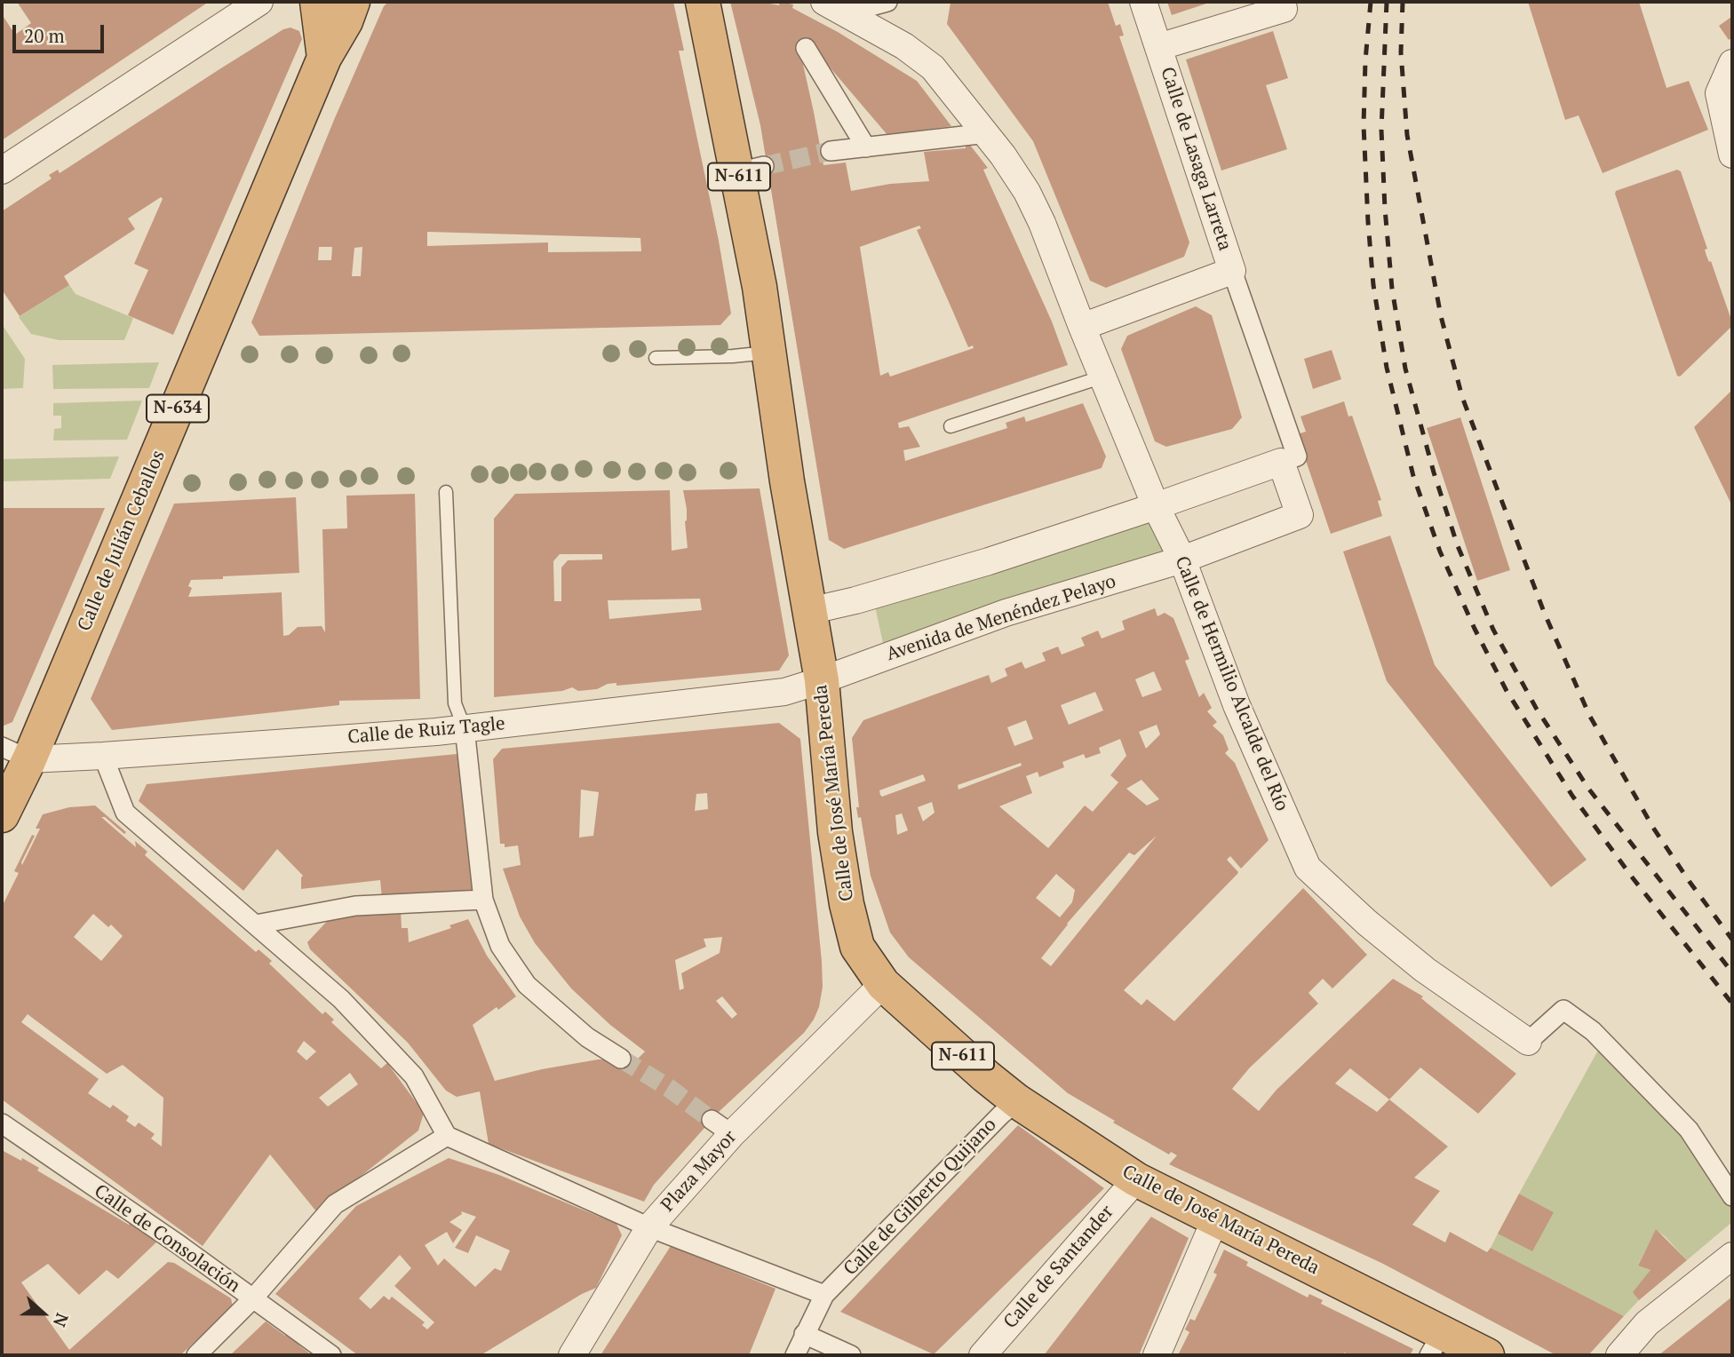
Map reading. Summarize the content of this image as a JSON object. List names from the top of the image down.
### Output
{
  "streets": {
    "highway": [
      "N-611",
      "N-634",
      "Calle de Julián Ceballos",
      "Calle de José María Pereda"
    ],
    "street": [
      "Calle de Lasaga Larreta",
      "Avenida de Menéndez Pelayo",
      "Calle de Hermilio Alcalde del Río",
      "Calle de Ruiz Tagle",
      "Plaza Mayor",
      "Calle de Gilberto Quijano",
      "Calle de Consolación",
      "Calle de Santander"
    ]
  },
  "crossings": [
    ["Calle de Lasaga Larreta", "Avenida de Menéndez Pelayo"],
    ["Calle de Lasaga Larreta", "Calle de Hermilio Alcalde del Río"],
    ["Calle de Julián Ceballos", "Calle de Ruiz Tagle"],
    ["Avenida de Menéndez Pelayo", "Calle de Hermilio Alcalde del Río"],
    ["Avenida de Menéndez Pelayo", "Calle de Ruiz Tagle"],
    ["Avenida de Menéndez Pelayo", "Calle de José María Pereda"],
    ["Calle de Ruiz Tagle", "Calle de José María Pereda"],
    ["Calle de José María Pereda", "Plaza Mayor"],
    ["Calle de José María Pereda", "Calle de Gilberto Quijano"],
    ["Calle de José María Pereda", "Calle de Santander"],
    ["Plaza Mayor", "Calle de Gilberto Quijano"]
  ],
  "scale_bar": "20 m",
  "north": "right"
}
